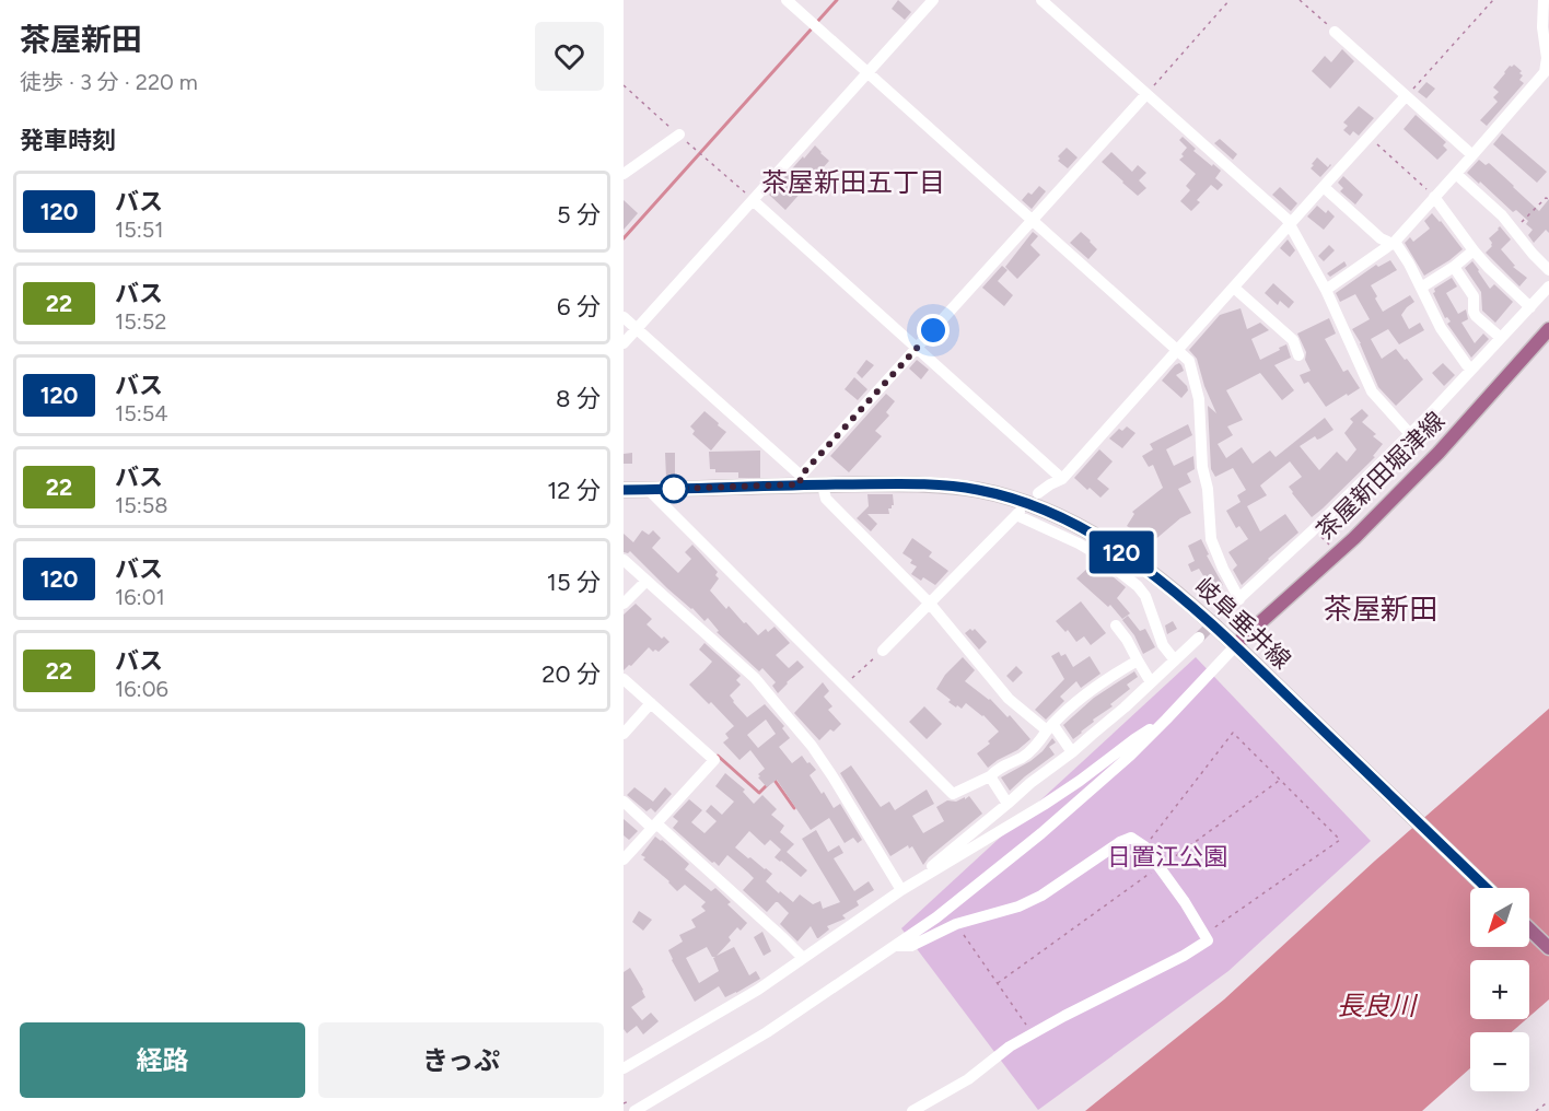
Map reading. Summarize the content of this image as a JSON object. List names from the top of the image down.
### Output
{
  "streets": {
    "main road": ["茶屋新田堀津線", "岐阜垂井線"]
  },
  "crossings": [
    ["茶屋新田堀津線", "岐阜垂井線"]
  ],
  "districts": ["茶屋新田五丁目", "茶屋新田"],
  "water": ["長良川"],
  "parks": ["日置江公園"],
  "lines": ["bus line 120"],
  "north": "bottom left",
  "page": {
    "heading": [
      ["茶屋新田", "徒歩 · 3 分 · 220 m"],
      "発車時刻"
    ],
    "on_map": "120",
    "list": [
      {
        "mark": "120",
        "name": "バス",
        "note": "15:51",
        "value": "5 分"
      },
      {
        "mark": "22",
        "name": "バス",
        "note": "15:52",
        "value": "6 分"
      },
      {
        "mark": "120",
        "name": "バス",
        "note": "15:54",
        "value": "8 分"
      },
      {
        "mark": "22",
        "name": "バス",
        "note": "15:58",
        "value": "12 分"
      },
      {
        "mark": "120",
        "name": "バス",
        "note": "16:01",
        "value": "15 分"
      },
      {
        "mark": "22",
        "name": "バス",
        "note": "16:06",
        "value": "20 分"
      }
    ],
    "map_buttons": ["+", "−"],
    "buttons": ["経路", "きっぷ"]
  }
}
